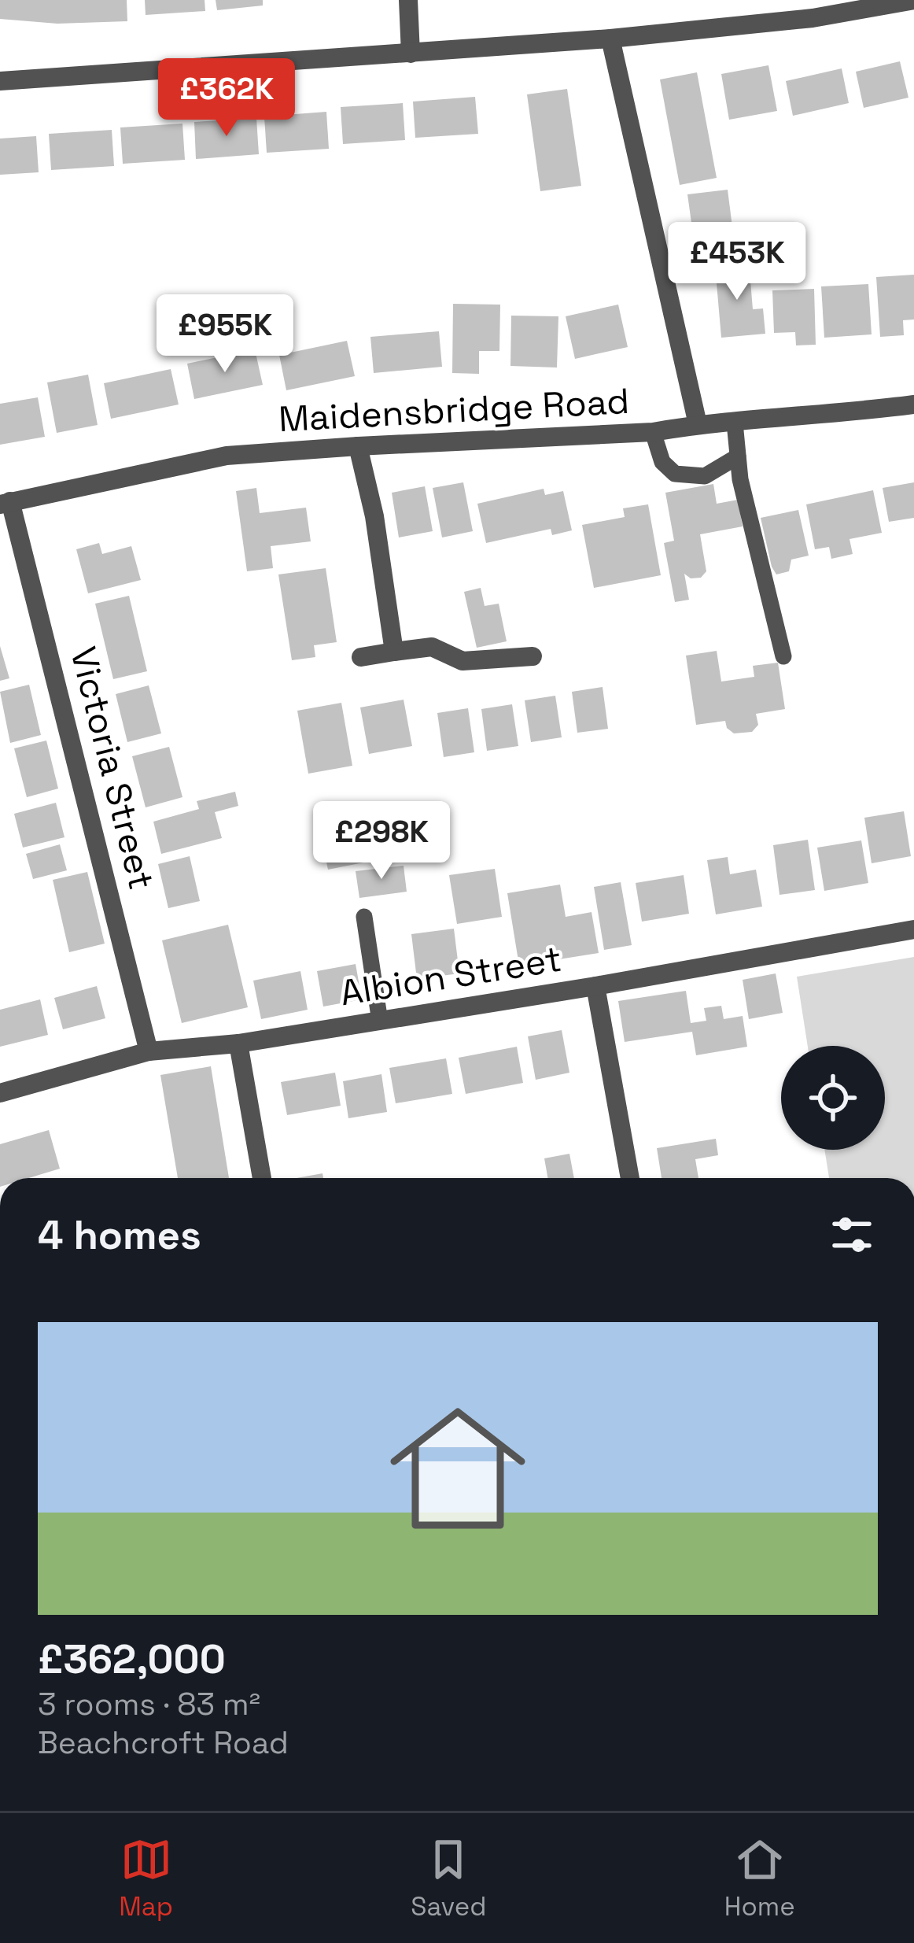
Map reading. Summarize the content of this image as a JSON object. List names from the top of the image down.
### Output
{
  "streets": {
    "street": ["Maidensbridge Road", "Victoria Street", "Albion Street"]
  },
  "crossings": [
    ["Maidensbridge Road", "Victoria Street"],
    ["Victoria Street", "Albion Street"]
  ],
  "page": {
    "price": [
      "£362K",
      "£453K",
      "£955K",
      "£298K"
    ],
    "heading": "4 homes",
    "list": [
      {
        "name": "£362,000",
        "note": "3 rooms · 83 m² · Beachcroft Road"
      }
    ],
    "tabs": ["Map", "Saved", "Home"]
  }
}
